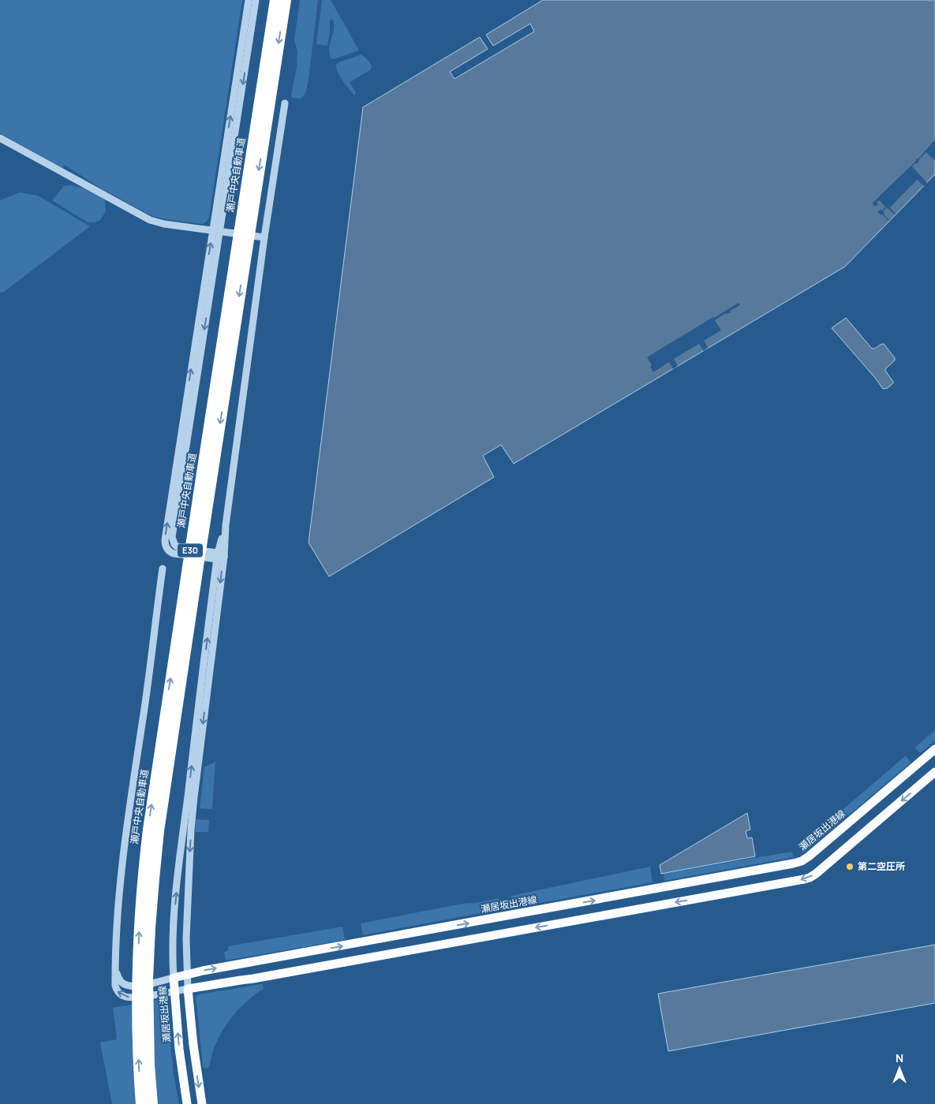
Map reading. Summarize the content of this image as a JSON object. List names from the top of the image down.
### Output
{
  "streets": {
    "highway": ["瀬戸中央自動車道", "E30"],
    "main road": ["瀬居坂出港線"]
  },
  "places": ["第二空圧所"],
  "north": "top"
}
